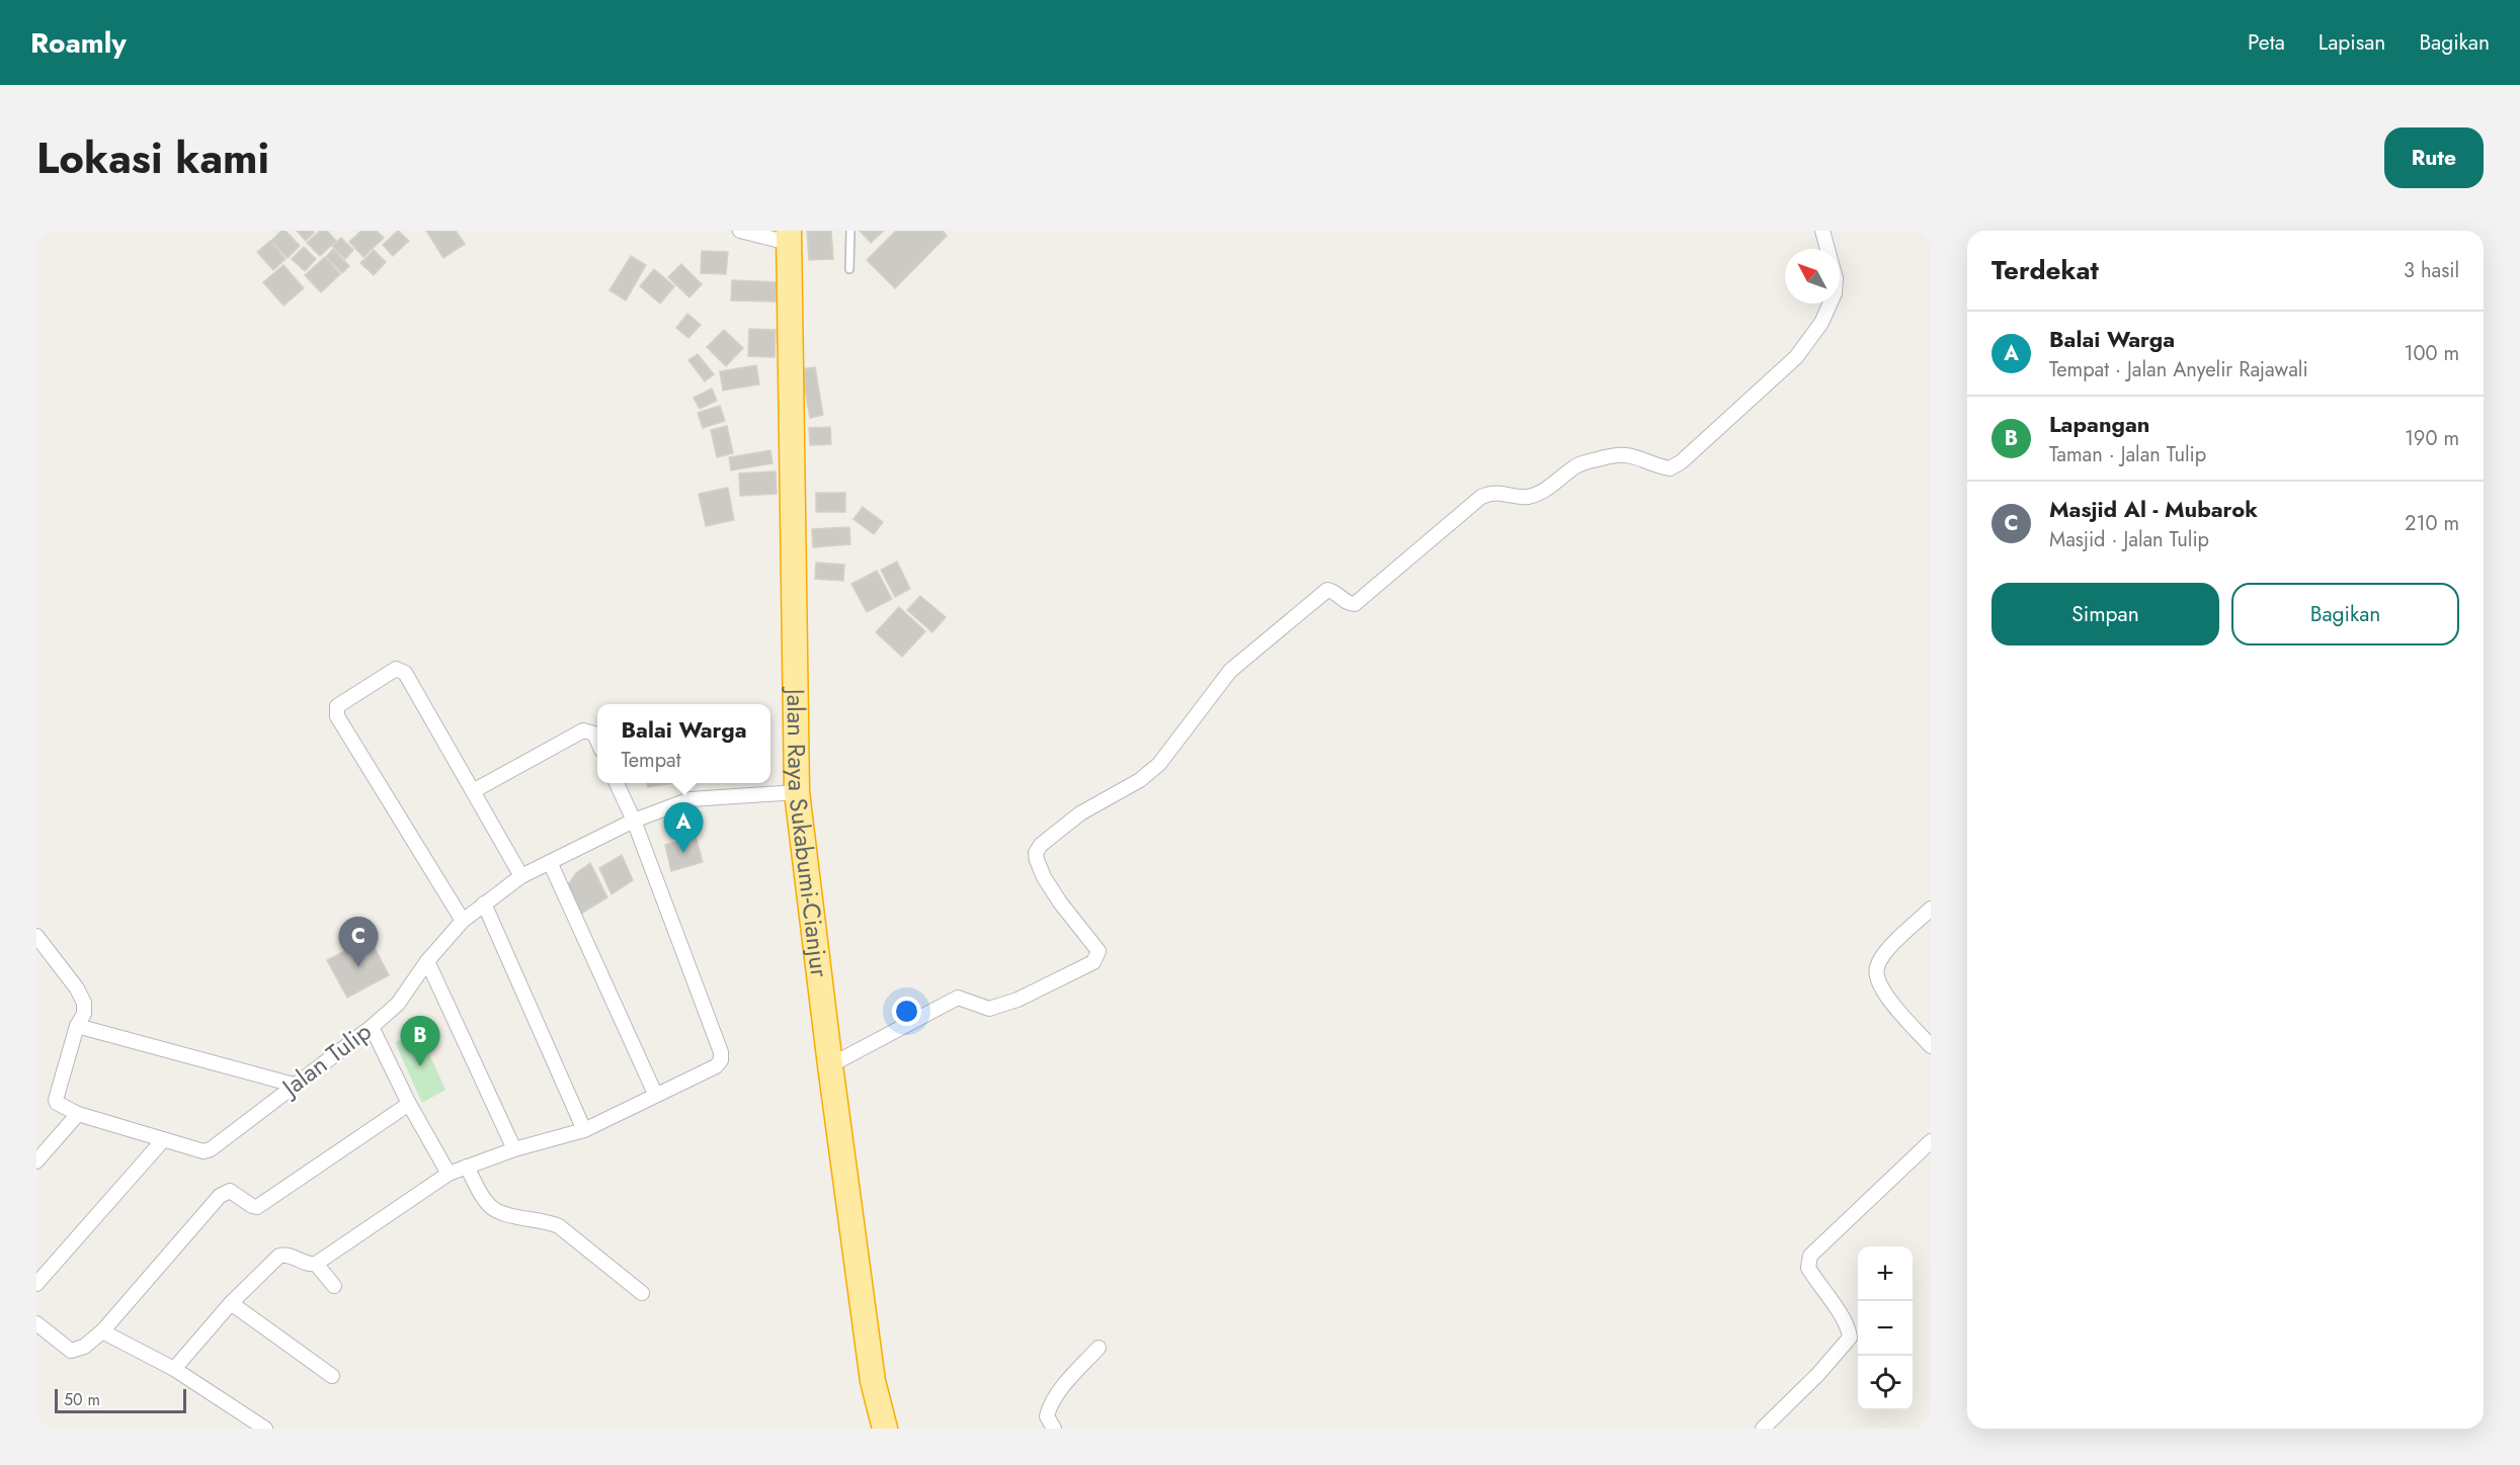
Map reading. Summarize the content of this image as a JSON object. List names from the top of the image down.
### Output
{
  "streets": {
    "highway": ["Jalan Raya Sukabumi-Cianjur"],
    "street": ["Jalan Tulip"]
  },
  "crossings": [
    ["Jalan Raya Sukabumi-Cianjur", "Jalan Tulip"]
  ],
  "scale_bar": "50 m",
  "north": "top left",
  "page": {
    "header": "Roamly",
    "nav": ["Peta", "Lapisan", "Bagikan"],
    "title": "Lokasi kami",
    "buttons": [
      "Rute",
      ["Simpan", "Bagikan"]
    ],
    "heading": ["Terdekat", "3 hasil"],
    "list": [
      {
        "mark": "A",
        "name": "Balai Warga",
        "note": "Tempat · Jalan Anyelir Rajawali",
        "value": "100 m"
      },
      {
        "mark": "B",
        "name": "Lapangan",
        "note": "Taman · Jalan Tulip",
        "value": "190 m"
      },
      {
        "mark": "C",
        "name": "Masjid Al - Mubarok",
        "note": "Masjid · Jalan Tulip",
        "value": "210 m"
      }
    ],
    "popup": ["Balai Warga", "Tempat"],
    "pins": ["A", "C", "B"],
    "map_buttons": ["+", "−"],
    "scale": "50 m"
  }
}
